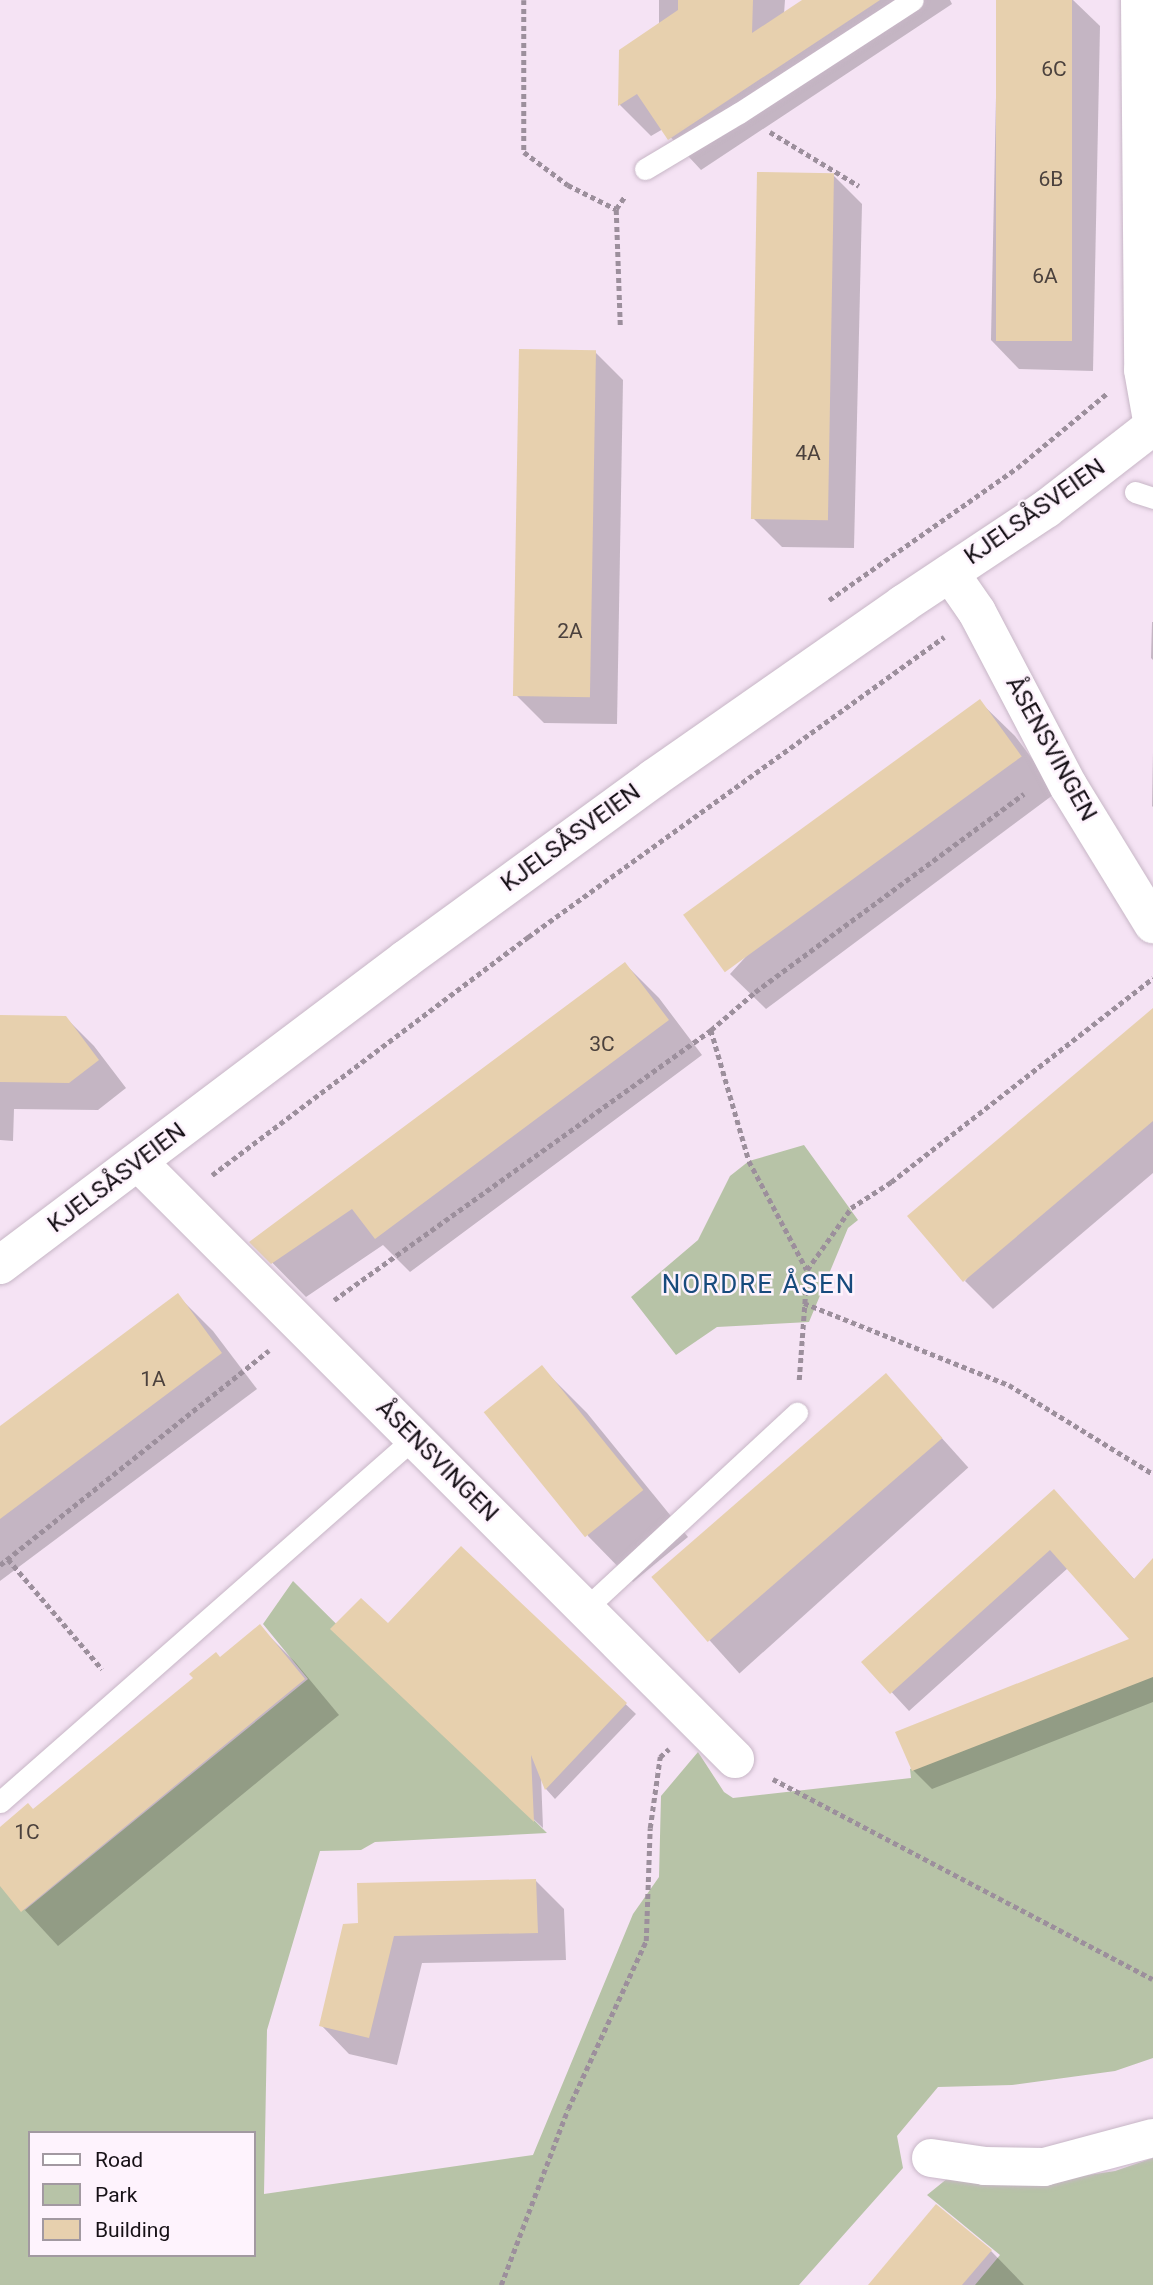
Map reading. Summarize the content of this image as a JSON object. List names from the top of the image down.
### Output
{
  "streets": {
    "street": ["KJELSÅSVEIEN", "ÅSENSVINGEN"]
  },
  "crossings": [
    ["KJELSÅSVEIEN", "ÅSENSVINGEN"]
  ],
  "districts": ["NORDRE ÅSEN"],
  "house_numbers": [
    "6C",
    "6B",
    "6A",
    "4A",
    "2A",
    "3C",
    "1A",
    "1C"
  ],
  "legend": ["Road", "Park", "Building"]
}
